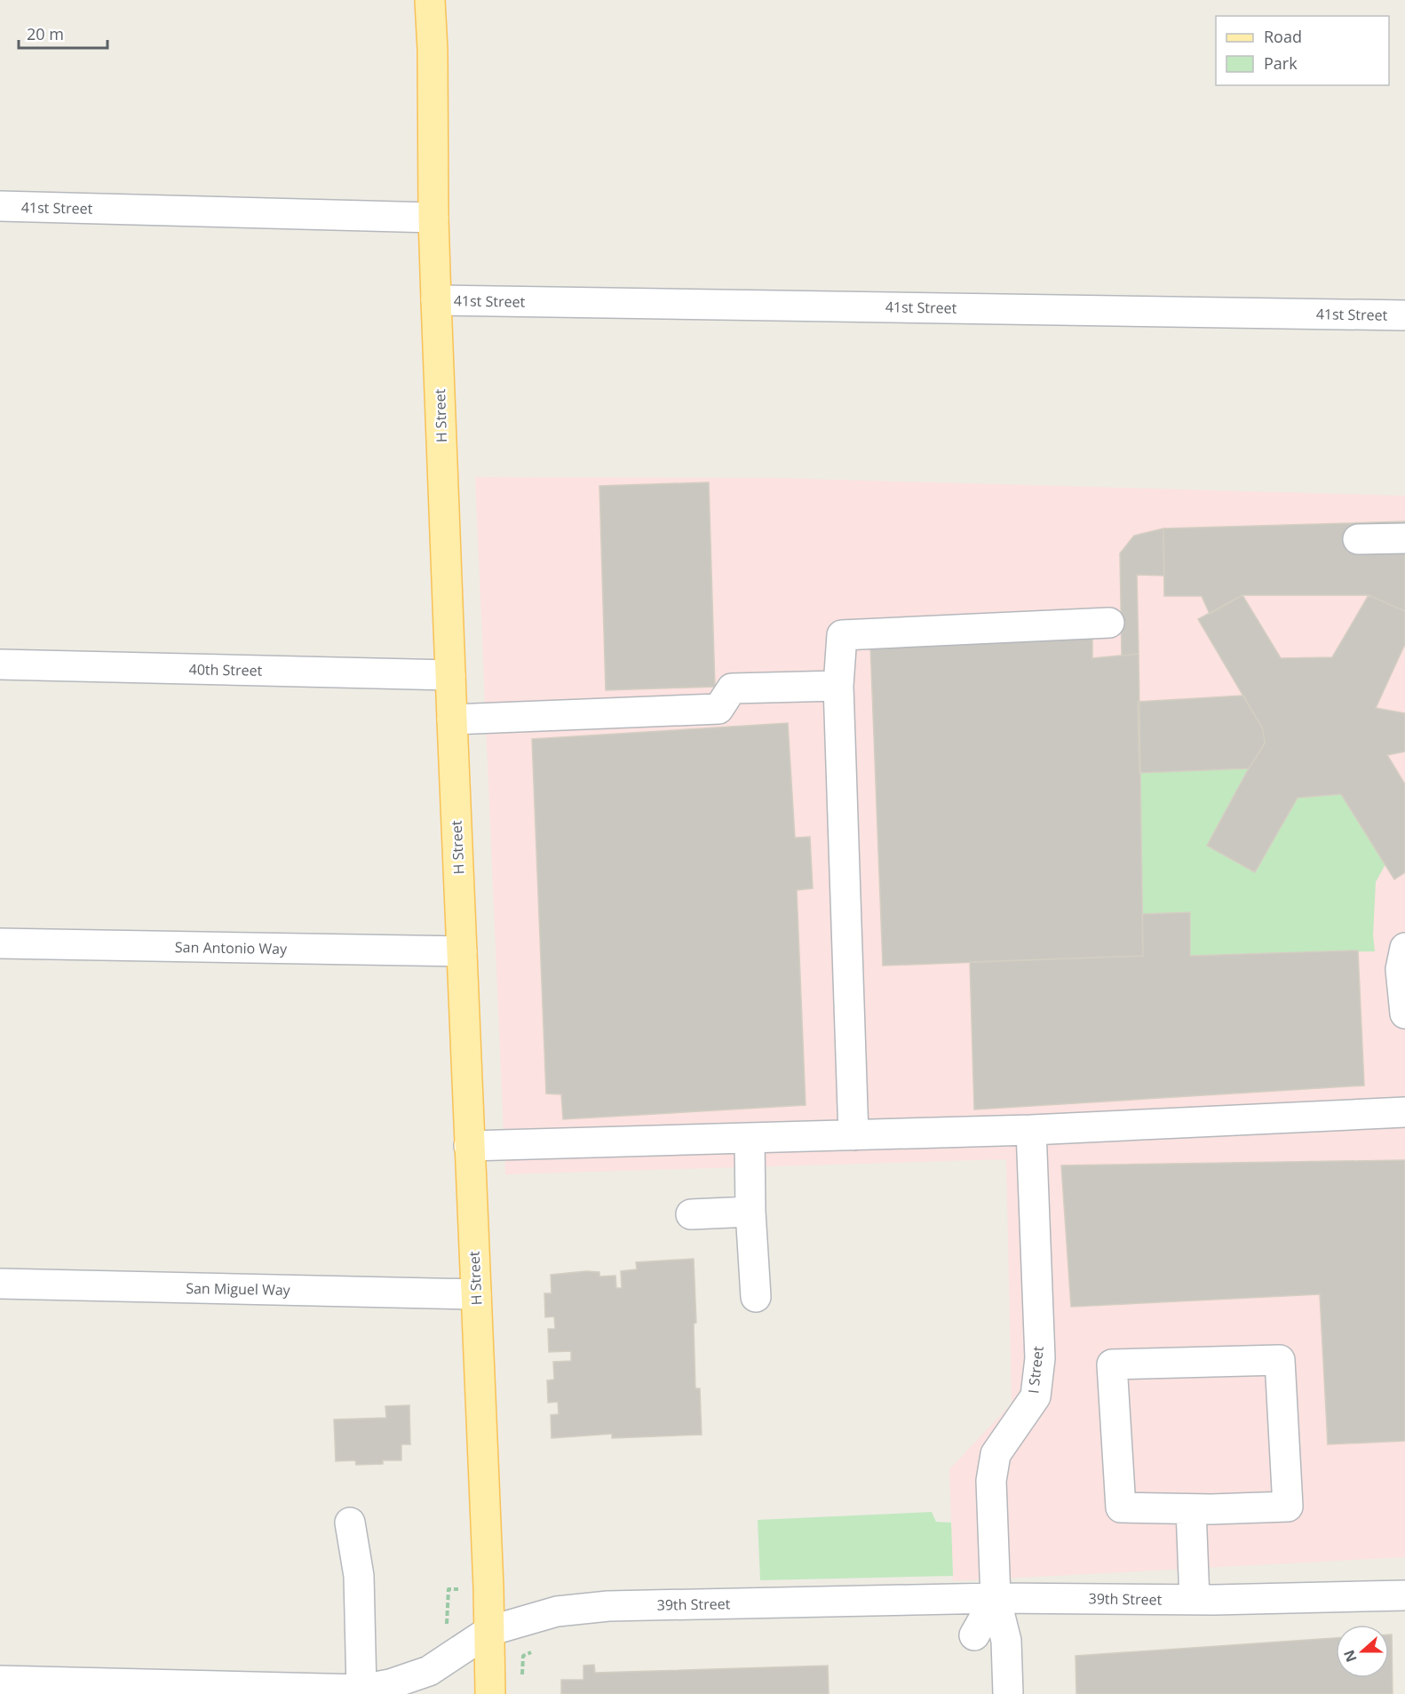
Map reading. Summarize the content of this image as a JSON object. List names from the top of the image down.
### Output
{
  "streets": {
    "main road": ["H Street"],
    "street": [
      "41st Street",
      "40th Street",
      "San Antonio Way",
      "San Miguel Way",
      "I Street",
      "39th Street"
    ]
  },
  "crossings": [
    ["41st Street", "H Street"],
    ["H Street", "40th Street"],
    ["H Street", "San Antonio Way"],
    ["H Street", "San Miguel Way"],
    ["H Street", "39th Street"],
    ["I Street", "39th Street"]
  ],
  "legend": ["Road", "Park"],
  "scale_bar": "20 m",
  "north": "left"
}
